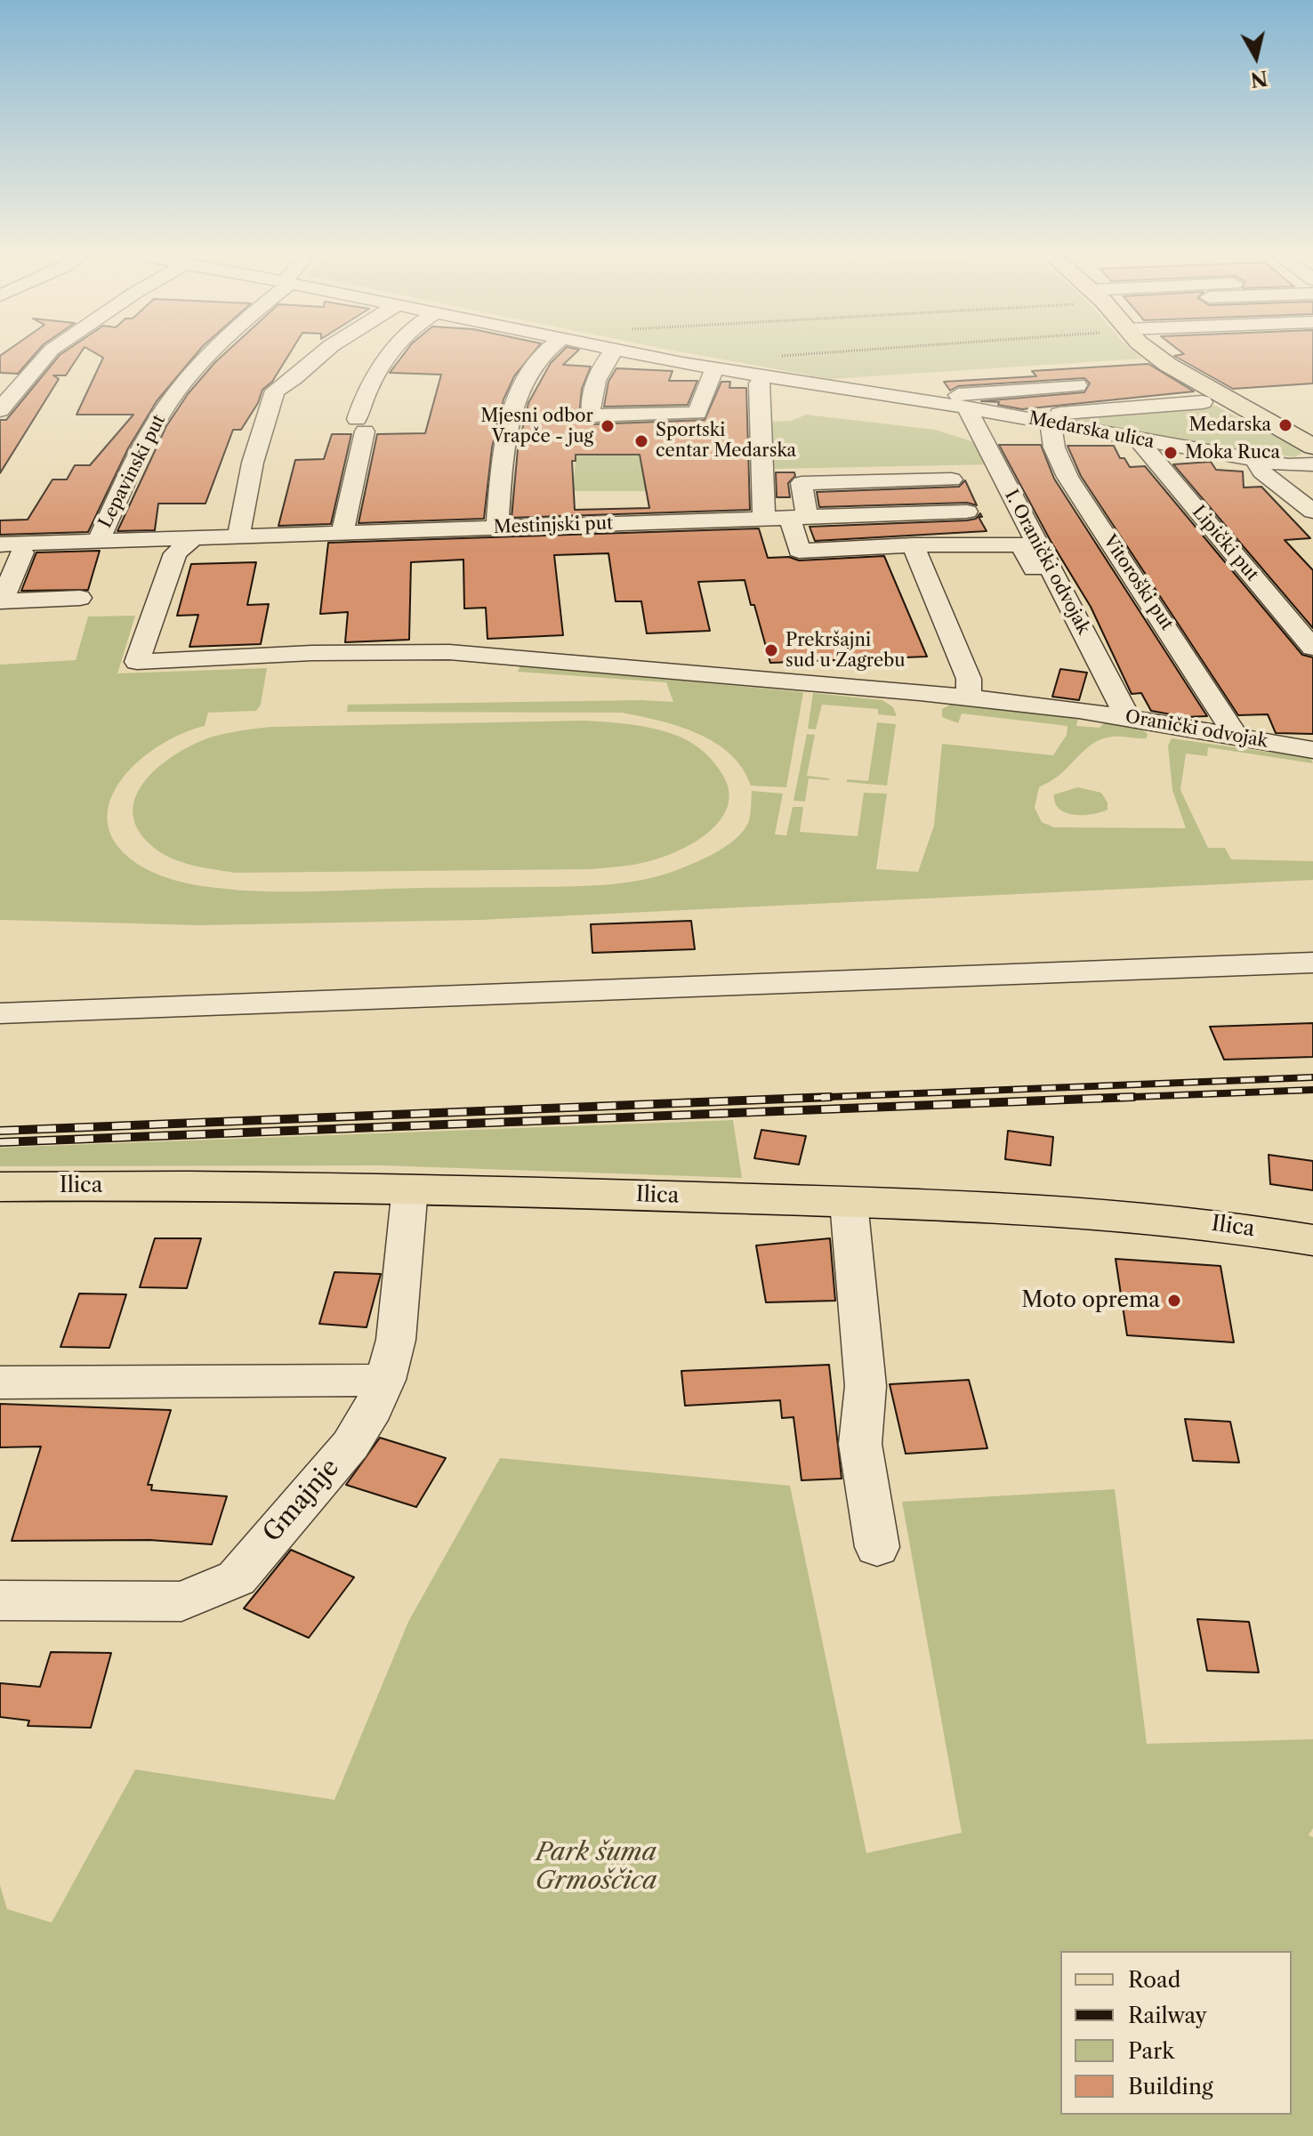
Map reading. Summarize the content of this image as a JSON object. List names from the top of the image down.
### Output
{
  "streets": {
    "main road": ["Ilica"],
    "street": [
      "Medarska ulica",
      "Lepavinski put",
      "Mestinjski put",
      "Lipički put",
      "I. Oranički odvojak",
      "Vitoroški put",
      "Oranički odvojak",
      "Gmajnje"
    ]
  },
  "crossings": [
    ["Medarska ulica", "Lipički put"],
    ["Medarska ulica", "I. Oranički odvojak"],
    ["Medarska ulica", "Vitoroški put"],
    ["Lepavinski put", "Mestinjski put"],
    ["I. Oranički odvojak", "Oranički odvojak"],
    ["Vitoroški put", "Oranički odvojak"],
    ["Ilica", "Gmajnje"]
  ],
  "parks": ["Park šuma Grmoščica"],
  "places": [
    "Medarska",
    "Mjesni odbor Vrapče - jug",
    "Sportski centar Medarska",
    "Moka Ruca",
    "Prekršajni sud u Zagrebu",
    "Moto oprema"
  ],
  "legend": [
    "Road",
    "Railway",
    "Park",
    "Building"
  ],
  "north": "bottom"
}
